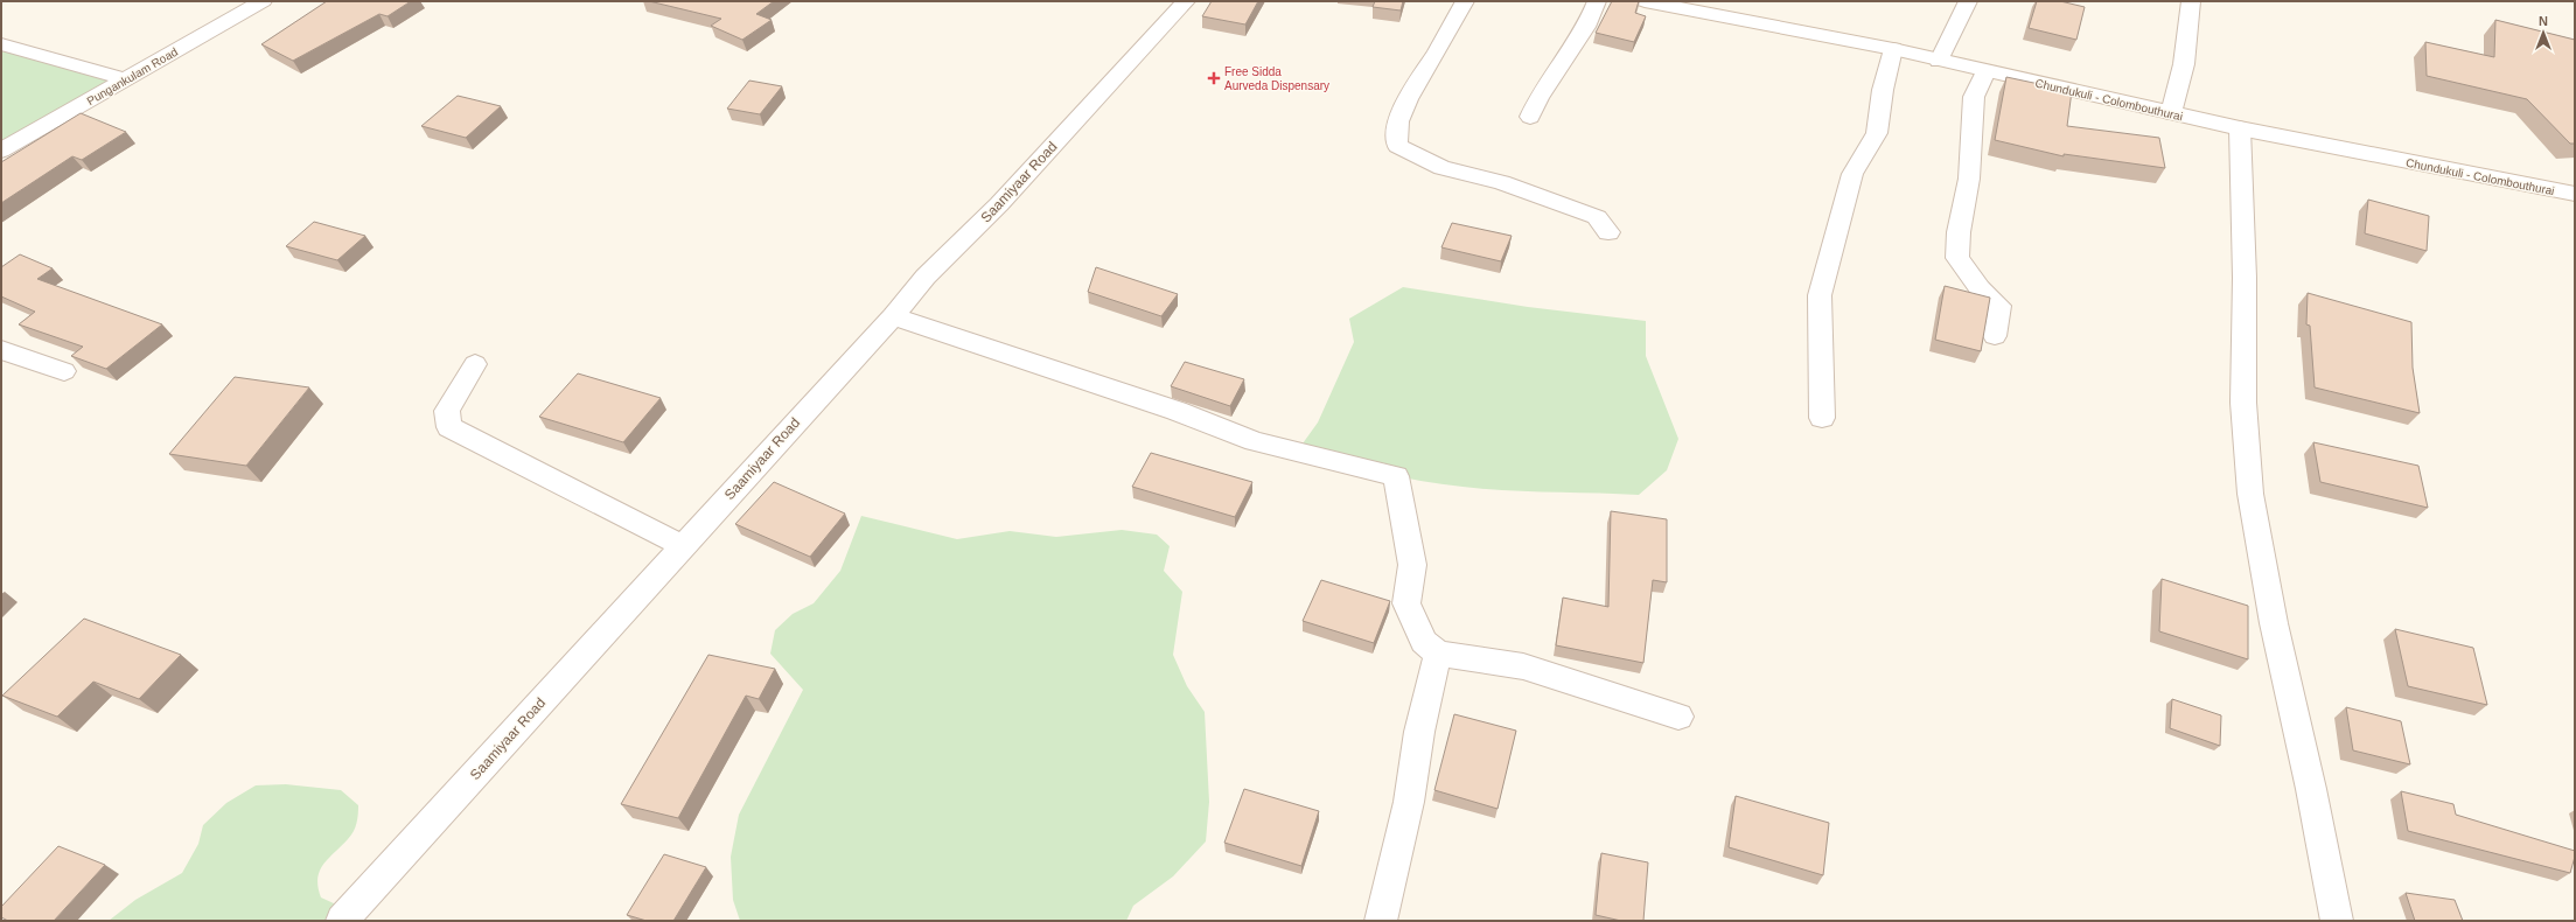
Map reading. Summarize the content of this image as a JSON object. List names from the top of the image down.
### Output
{
  "streets": {
    "street": ["Pungankulam Road", "Chundukuli - Colombouthurai", "Saamiyaar Road"]
  },
  "places": {
    "health": ["Free Sidda Aurveda Dispensary"]
  },
  "north": "top"
}
